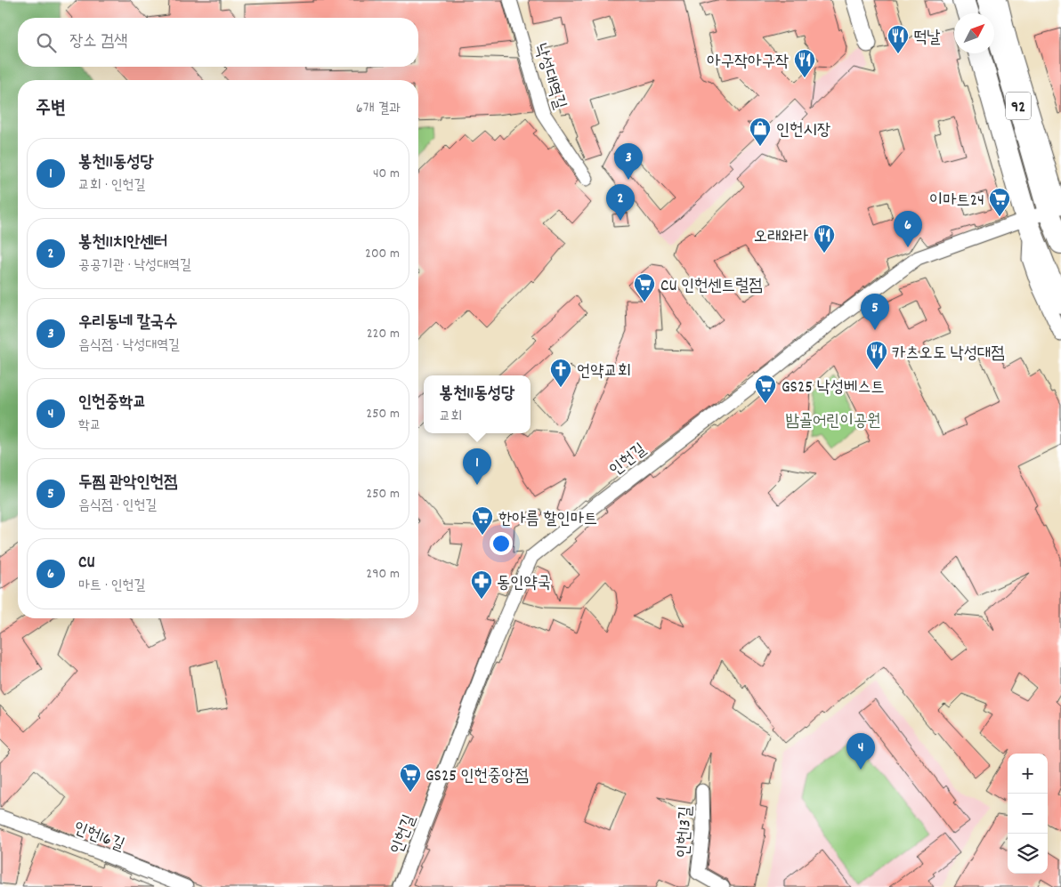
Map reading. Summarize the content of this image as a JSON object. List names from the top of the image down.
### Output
{
  "streets": {
    "main road": ["92"],
    "street": [
      "낙성대역길",
      "인헌길",
      "인헌13길",
      "인헌16길"
    ]
  },
  "crossings": [
    ["92", "인헌길"]
  ],
  "parks": ["밤골어린이공원"],
  "places": {
    "restaurant": [
      "떡날",
      "아구작아구작",
      "오래와라",
      "카츠오도 낙성대점"
    ],
    "shop": ["인헌시장"],
    "supermarket": [
      "이마트24",
      "CU 인헌센트럴점",
      "GS25 낙성베스트",
      "한아름 할인마트",
      "GS25 인헌중앙점"
    ],
    "church": ["언약교회"],
    "pharmacy": ["동인약국"]
  },
  "north": "top right",
  "page": {
    "search": "장소 검색",
    "heading": ["주변", "6개 결과"],
    "list": [
      {
        "mark": "1",
        "name": "봉천11동성당",
        "note": "교회 · 인헌길",
        "value": "40 m"
      },
      {
        "mark": "2",
        "name": "봉천11치안센터",
        "note": "공공기관 · 낙성대역길",
        "value": "200 m"
      },
      {
        "mark": "3",
        "name": "우리동네 칼국수",
        "note": "음식점 · 낙성대역길",
        "value": "220 m"
      },
      {
        "mark": "4",
        "name": "인헌중학교",
        "note": "학교",
        "value": "250 m"
      },
      {
        "mark": "5",
        "name": "두찜 관악인헌점",
        "note": "음식점 · 인헌길",
        "value": "250 m"
      },
      {
        "mark": "6",
        "name": "CU",
        "note": "마트 · 인헌길",
        "value": "290 m"
      }
    ],
    "pins": [
      "3",
      "2",
      "6",
      "5",
      "1",
      "4"
    ],
    "popup": ["봉천11동성당", "교회"],
    "map_buttons": ["+", "−"]
  }
}
